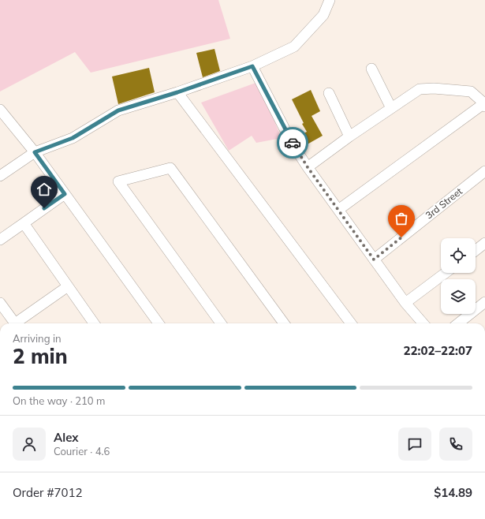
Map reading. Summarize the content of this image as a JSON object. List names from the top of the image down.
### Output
{
  "streets": {
    "street": ["3rd Street"]
  },
  "page": {
    "heading": ["2 min", "Arriving in", "22:02–22:07"],
    "panel": [
      "Alex",
      "Courier · 4.6",
      "Order #7012",
      "$14.89"
    ],
    "bar": "On the way · 210 m"
  }
}
